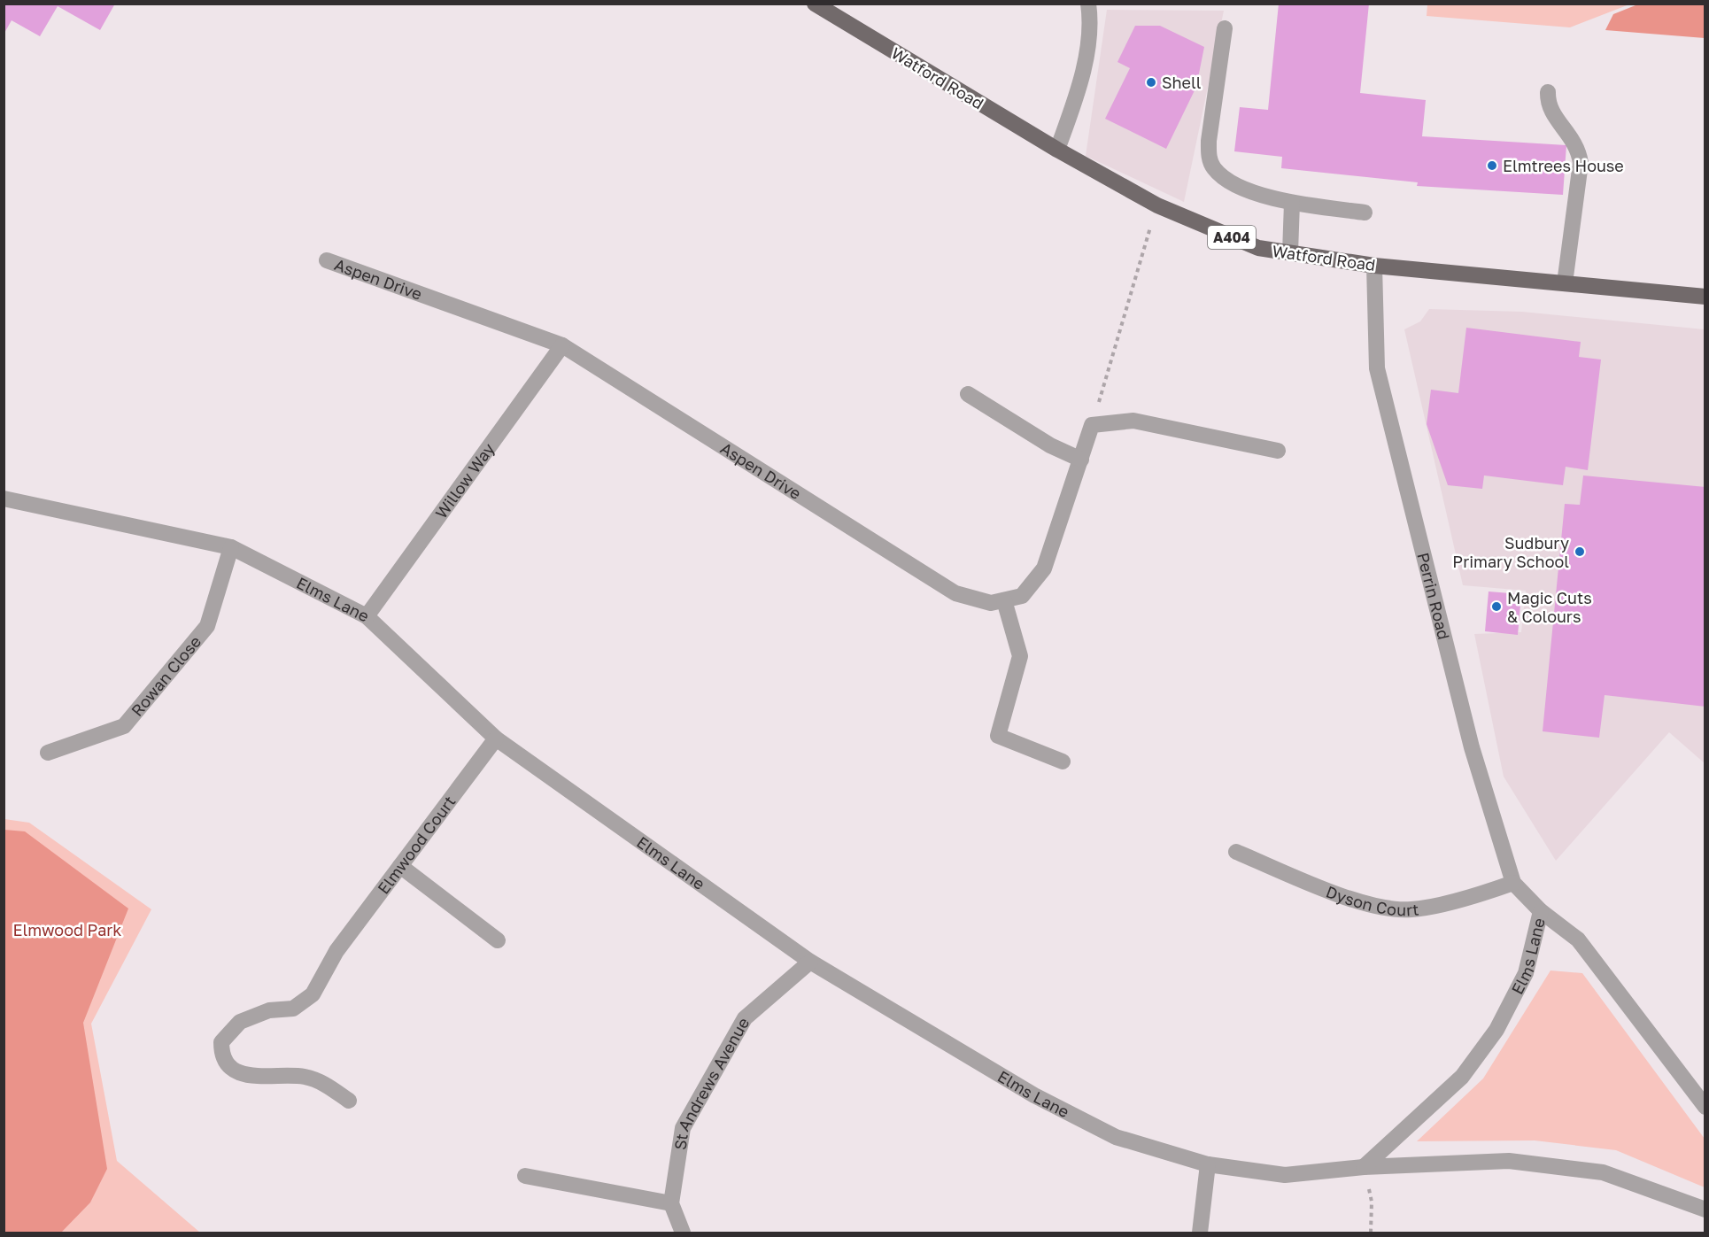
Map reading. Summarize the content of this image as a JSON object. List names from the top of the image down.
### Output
{
  "streets": {
    "main road": ["Watford Road", "A404"],
    "street": [
      "Aspen Drive",
      "Willow Way",
      "Perrin Road",
      "Elms Lane",
      "Rowan Close",
      "Elmwood Court",
      "Dyson Court",
      "St Andrews Avenue"
    ]
  },
  "crossings": [
    ["Watford Road", "Perrin Road"],
    ["Aspen Drive", "Willow Way"],
    ["Willow Way", "Elms Lane"],
    ["Perrin Road", "Elms Lane"],
    ["Perrin Road", "Dyson Court"],
    ["Elms Lane", "Rowan Close"],
    ["Elms Lane", "Elmwood Court"],
    ["Elms Lane", "St Andrews Avenue"]
  ],
  "parks": ["Elmwood Park"],
  "places": [
    "Shell",
    "Elmtrees House",
    "Sudbury Primary School",
    "Magic Cuts & Colours"
  ]
}
